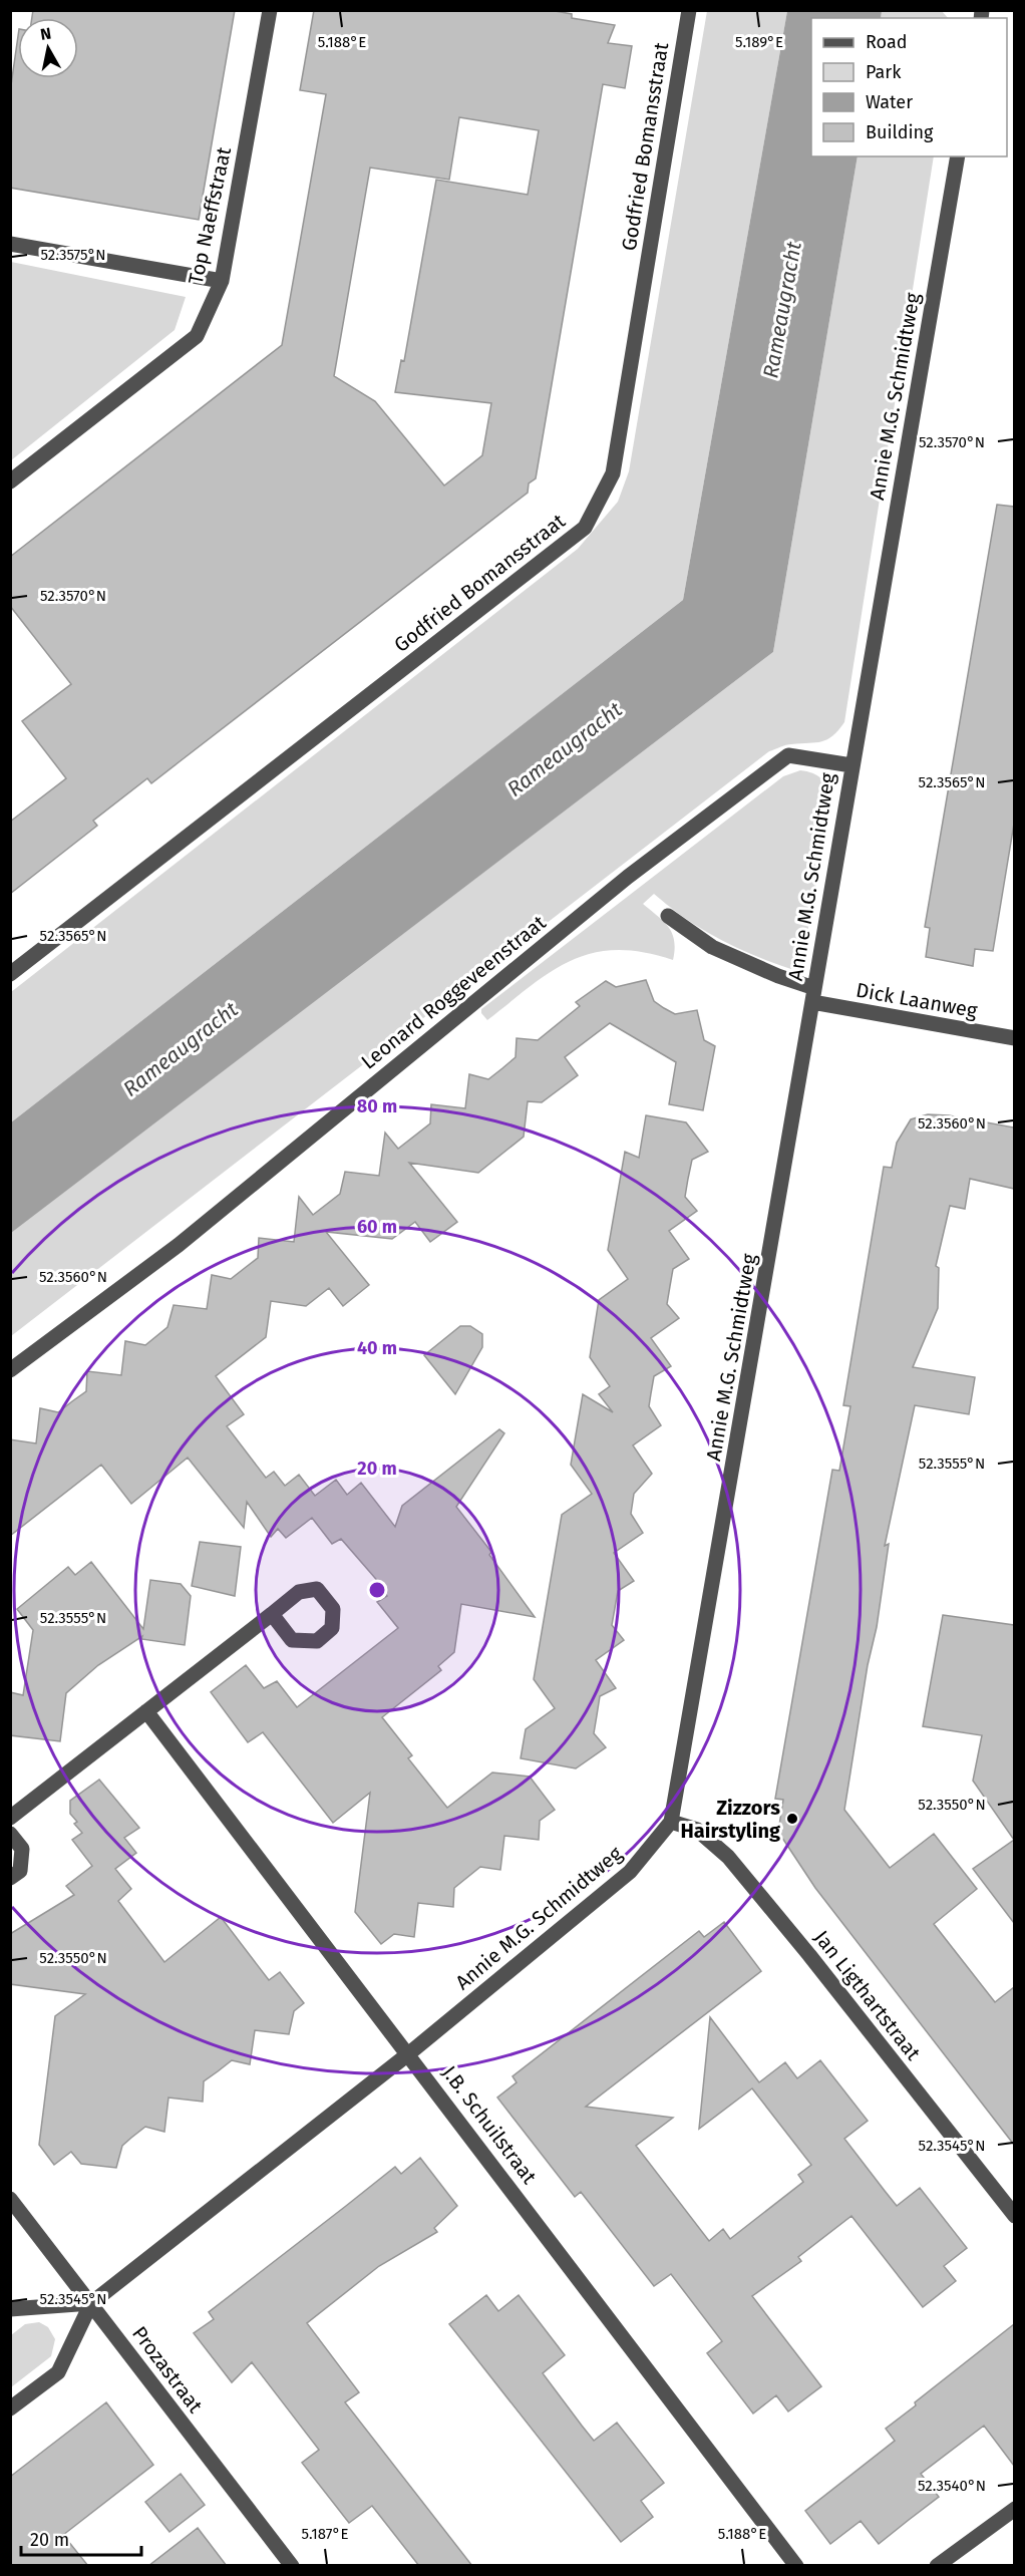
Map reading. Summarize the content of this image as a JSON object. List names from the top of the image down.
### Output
{
  "streets": {
    "street": [
      "Godfried Bomansstraat",
      "Top Naeffstraat",
      "Annie M.G. Schmidtweg",
      "Leonard Roggeveenstraat",
      "Dick Laanweg",
      "Jan Ligthartstraat",
      "J.B. Schuilstraat",
      "Prozastraat"
    ]
  },
  "crossings": [
    ["Annie M.G. Schmidtweg", "Leonard Roggeveenstraat"],
    ["Annie M.G. Schmidtweg", "Dick Laanweg"],
    ["Annie M.G. Schmidtweg", "Jan Ligthartstraat"],
    ["Annie M.G. Schmidtweg", "J.B. Schuilstraat"],
    ["Annie M.G. Schmidtweg", "Prozastraat"]
  ],
  "water": ["Rameaugracht"],
  "places": ["Zizzors Hairstyling"],
  "legend": [
    "Road",
    "Park",
    "Water",
    "Building"
  ],
  "scale_bar": "20 m",
  "north": "top",
  "coordinates": [
    "5.188°E",
    "5.189°E",
    "52.3575°N",
    "52.3570°N",
    "52.3565°N",
    "52.3560°N",
    "52.3555°N",
    "52.3550°N",
    "52.3545°N",
    "52.3540°N",
    "5.187°E"
  ],
  "rings": [
    "80 m",
    "60 m",
    "40 m",
    "20 m"
  ]
}
